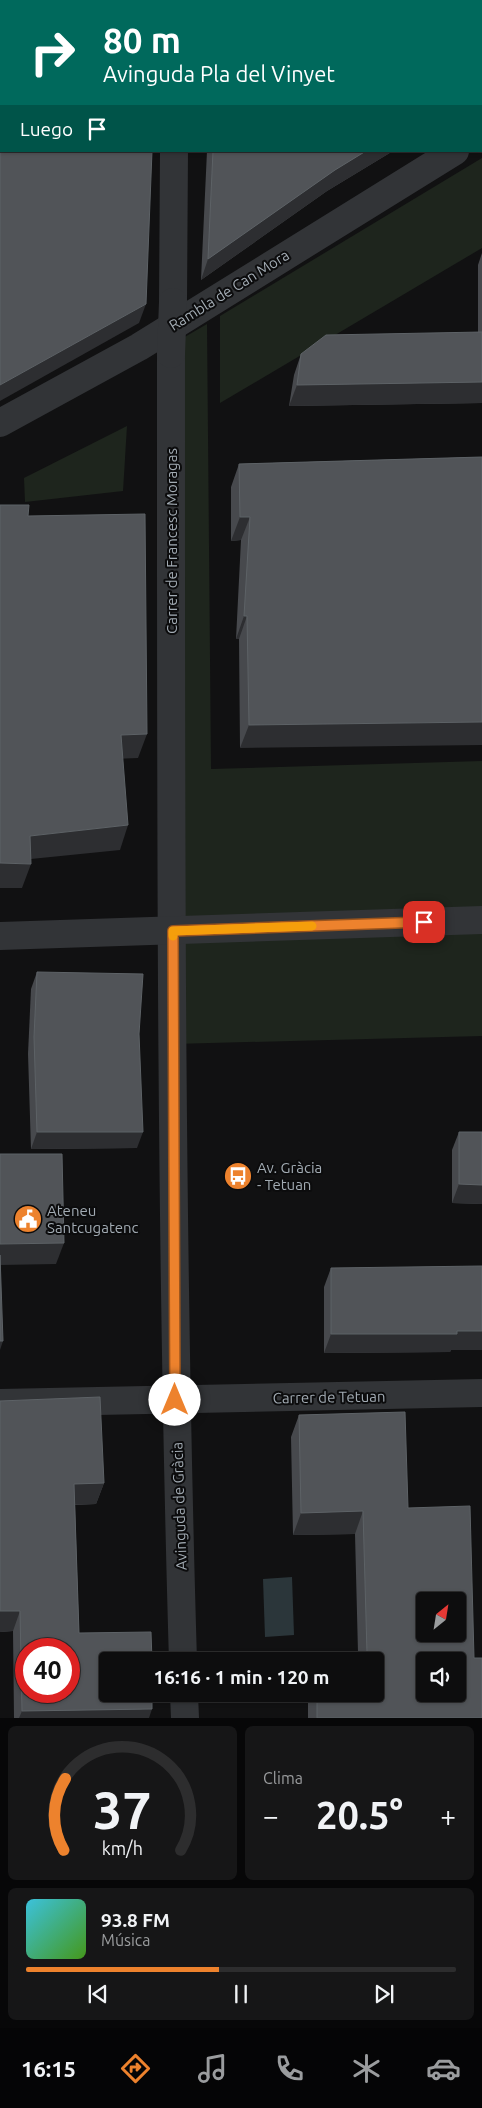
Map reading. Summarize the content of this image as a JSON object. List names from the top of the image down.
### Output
{
  "streets": {
    "street": [
      "Rambla de Can Mora",
      "Carrer de Francesc Moragas",
      "Carrer de Tetuan",
      "Avinguda de Gràcia"
    ]
  },
  "crossings": [
    ["Carrer de Francesc Moragas", "Avinguda de Gràcia"],
    ["Carrer de Tetuan", "Avinguda de Gràcia"]
  ],
  "places": {
    "bus stop": ["Av. Gràcia - Tetuan"],
    "public building": ["Ateneu Santcugatenc"]
  },
  "north": "top right",
  "page": {
    "turn": ["80 m", "Avinguda Pla del Vinyet"],
    "then": "Luego",
    "limit": "40",
    "trip": "16:16 · 1 min · 120 m",
    "tile": "Clima",
    "heat": ["−", "20.5°", "+"],
    "song": ["93.8 FM", "Música"],
    "tabs": "16:15",
    "gauge": ["37", "km/h"]
  }
}
